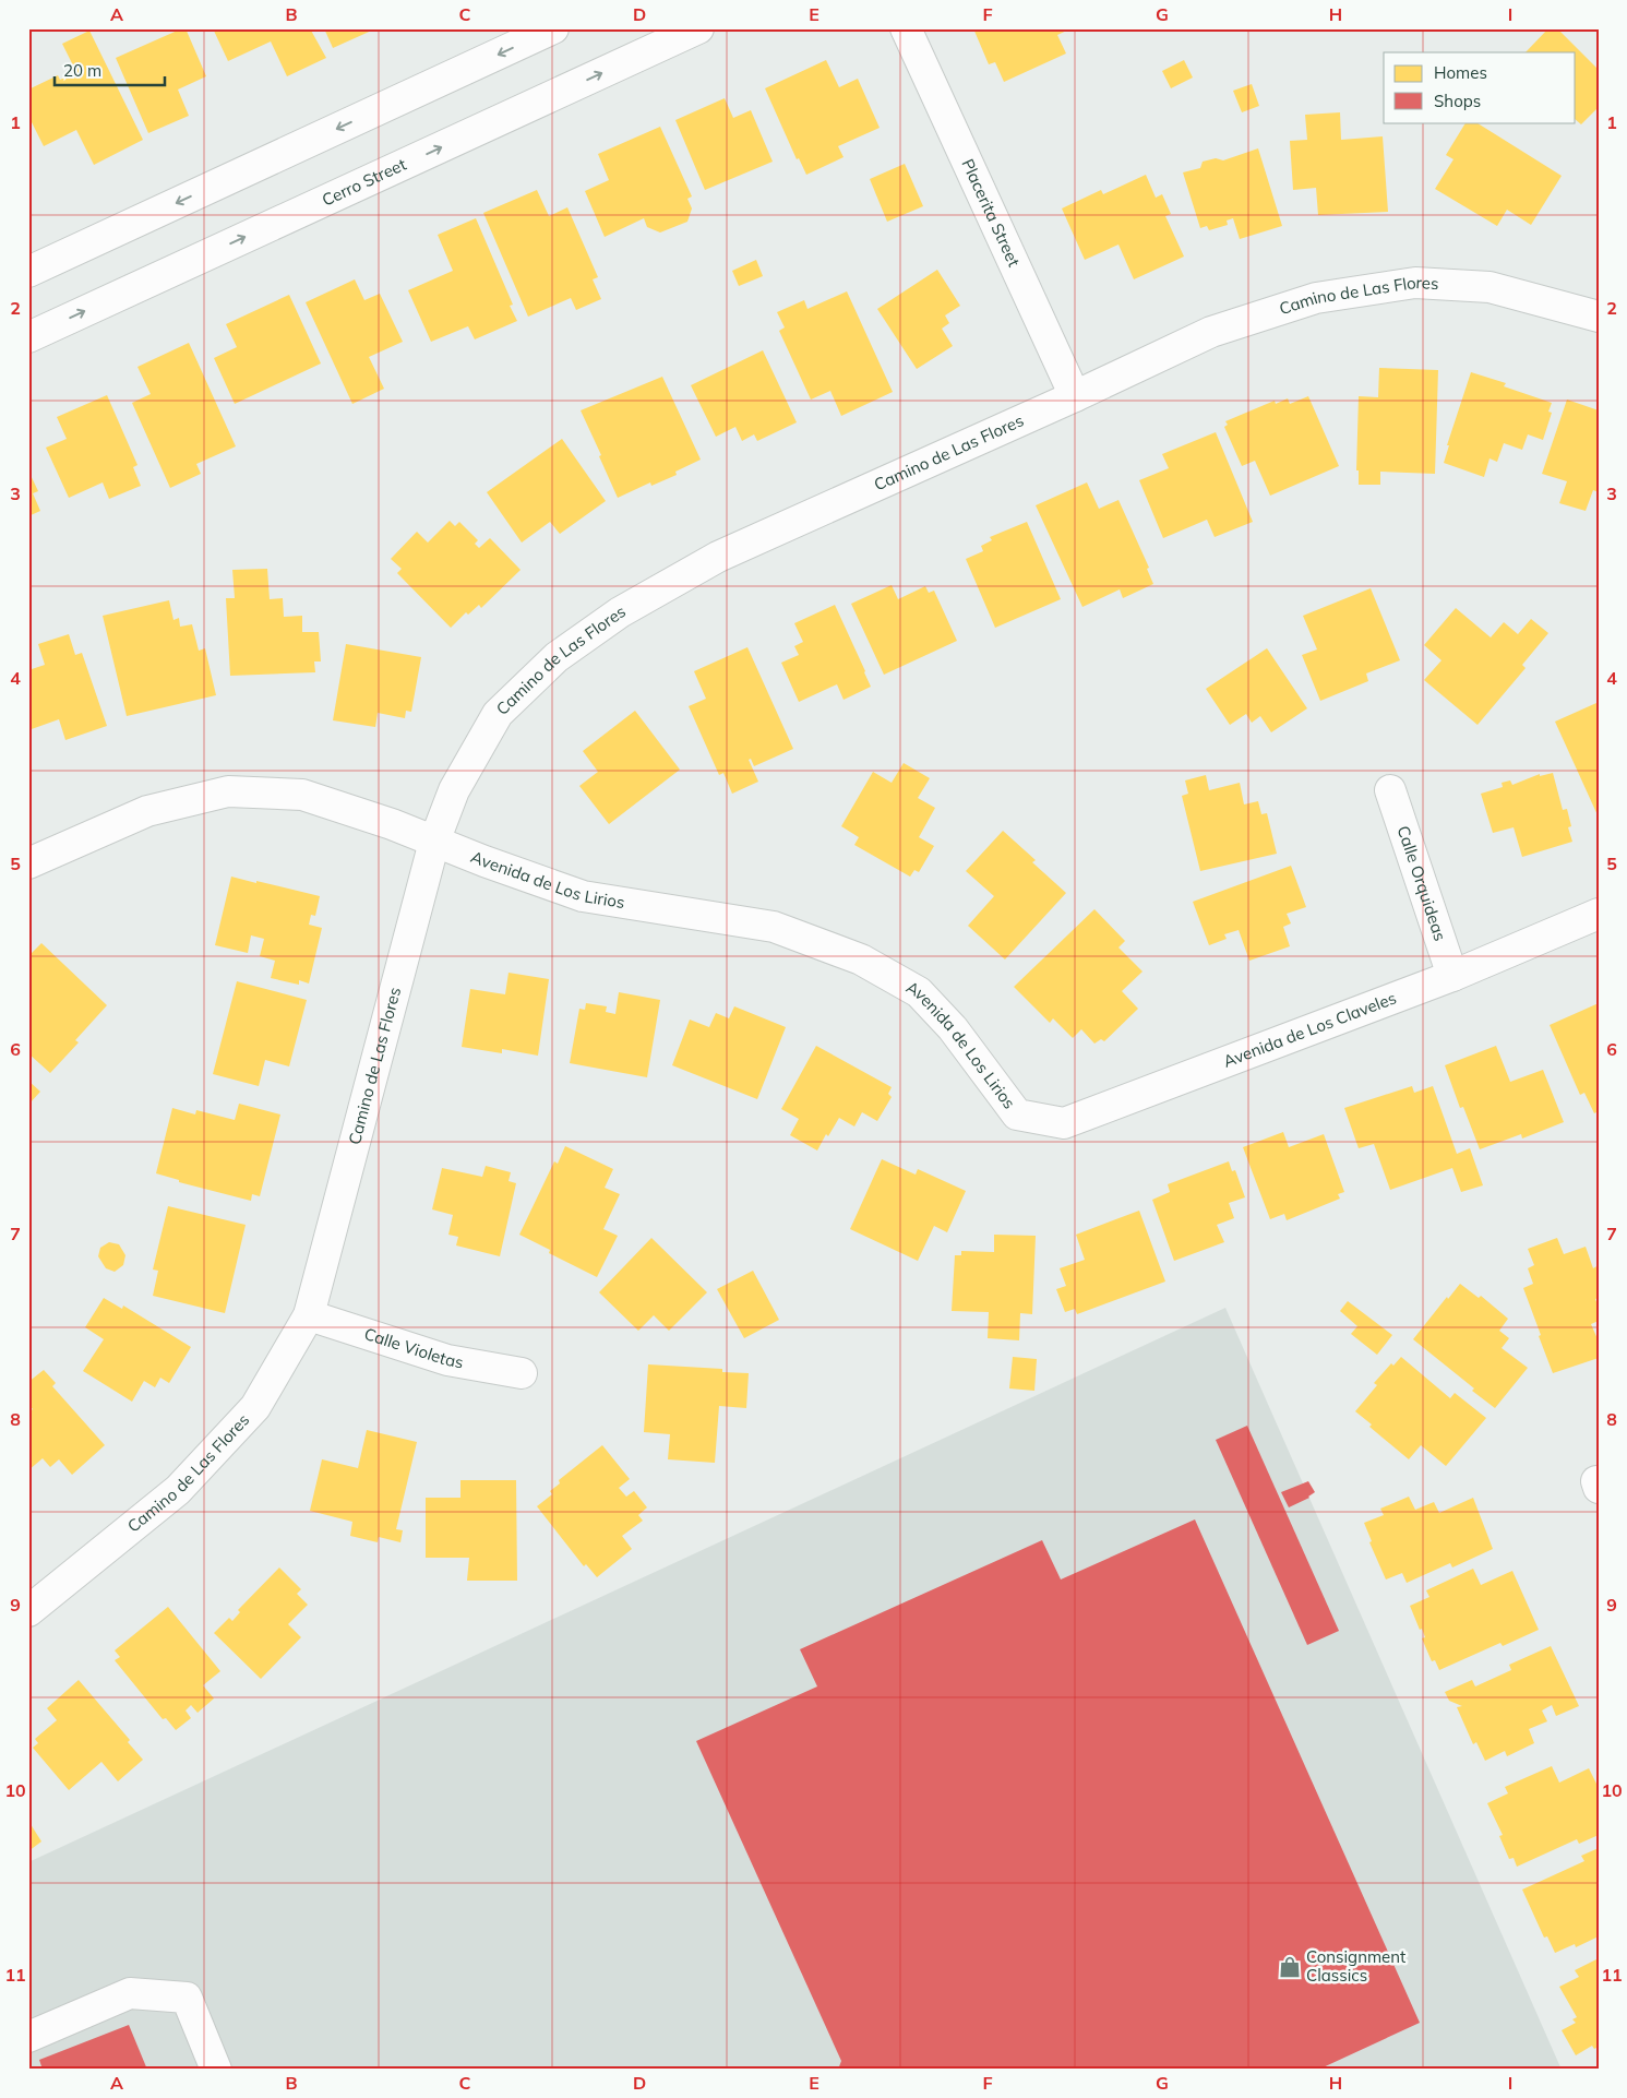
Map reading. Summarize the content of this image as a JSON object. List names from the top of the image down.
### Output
{
  "streets": {
    "street": [
      "Cerro Street",
      "Placerita Street",
      "Camino de Las Flores",
      "Avenida de Los Lirios",
      "Calle Orquideas",
      "Avenida de Los Claveles",
      "Calle Violetas"
    ]
  },
  "crossings": [
    ["Placerita Street", "Camino de Las Flores"],
    ["Camino de Las Flores", "Avenida de Los Lirios"],
    ["Camino de Las Flores", "Calle Violetas"],
    ["Avenida de Los Lirios", "Avenida de Los Claveles"],
    ["Calle Orquideas", "Avenida de Los Claveles"]
  ],
  "places": {
    "shop": ["Consignment Classics"]
  },
  "legend": ["Homes", "Shops"],
  "scale_bar": "20 m",
  "grid": {
    "columns": [
      "A",
      "B",
      "C",
      "D",
      "E",
      "F",
      "G",
      "H",
      "I"
    ],
    "rows": [
      "1",
      "2",
      "3",
      "4",
      "5",
      "6",
      "7",
      "8",
      "9",
      "10",
      "11"
    ]
  }
}
